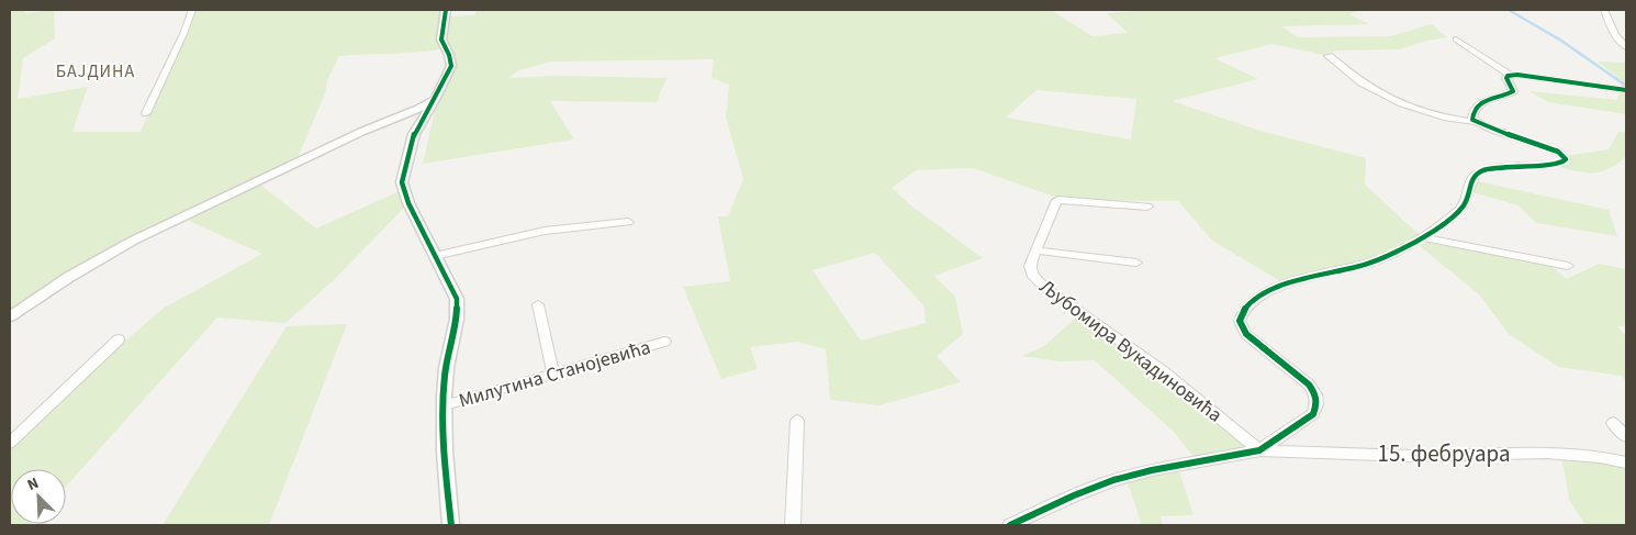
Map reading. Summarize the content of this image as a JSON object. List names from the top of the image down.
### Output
{
  "streets": {
    "street": ["Љубомира Вукадиновића", "Милутина Станојевића", "15. фебруара"]
  },
  "crossings": [
    ["Љубомира Вукадиновића", "15. фебруара"]
  ],
  "districts": ["БАЈДИНА"],
  "north": "top left"
}
